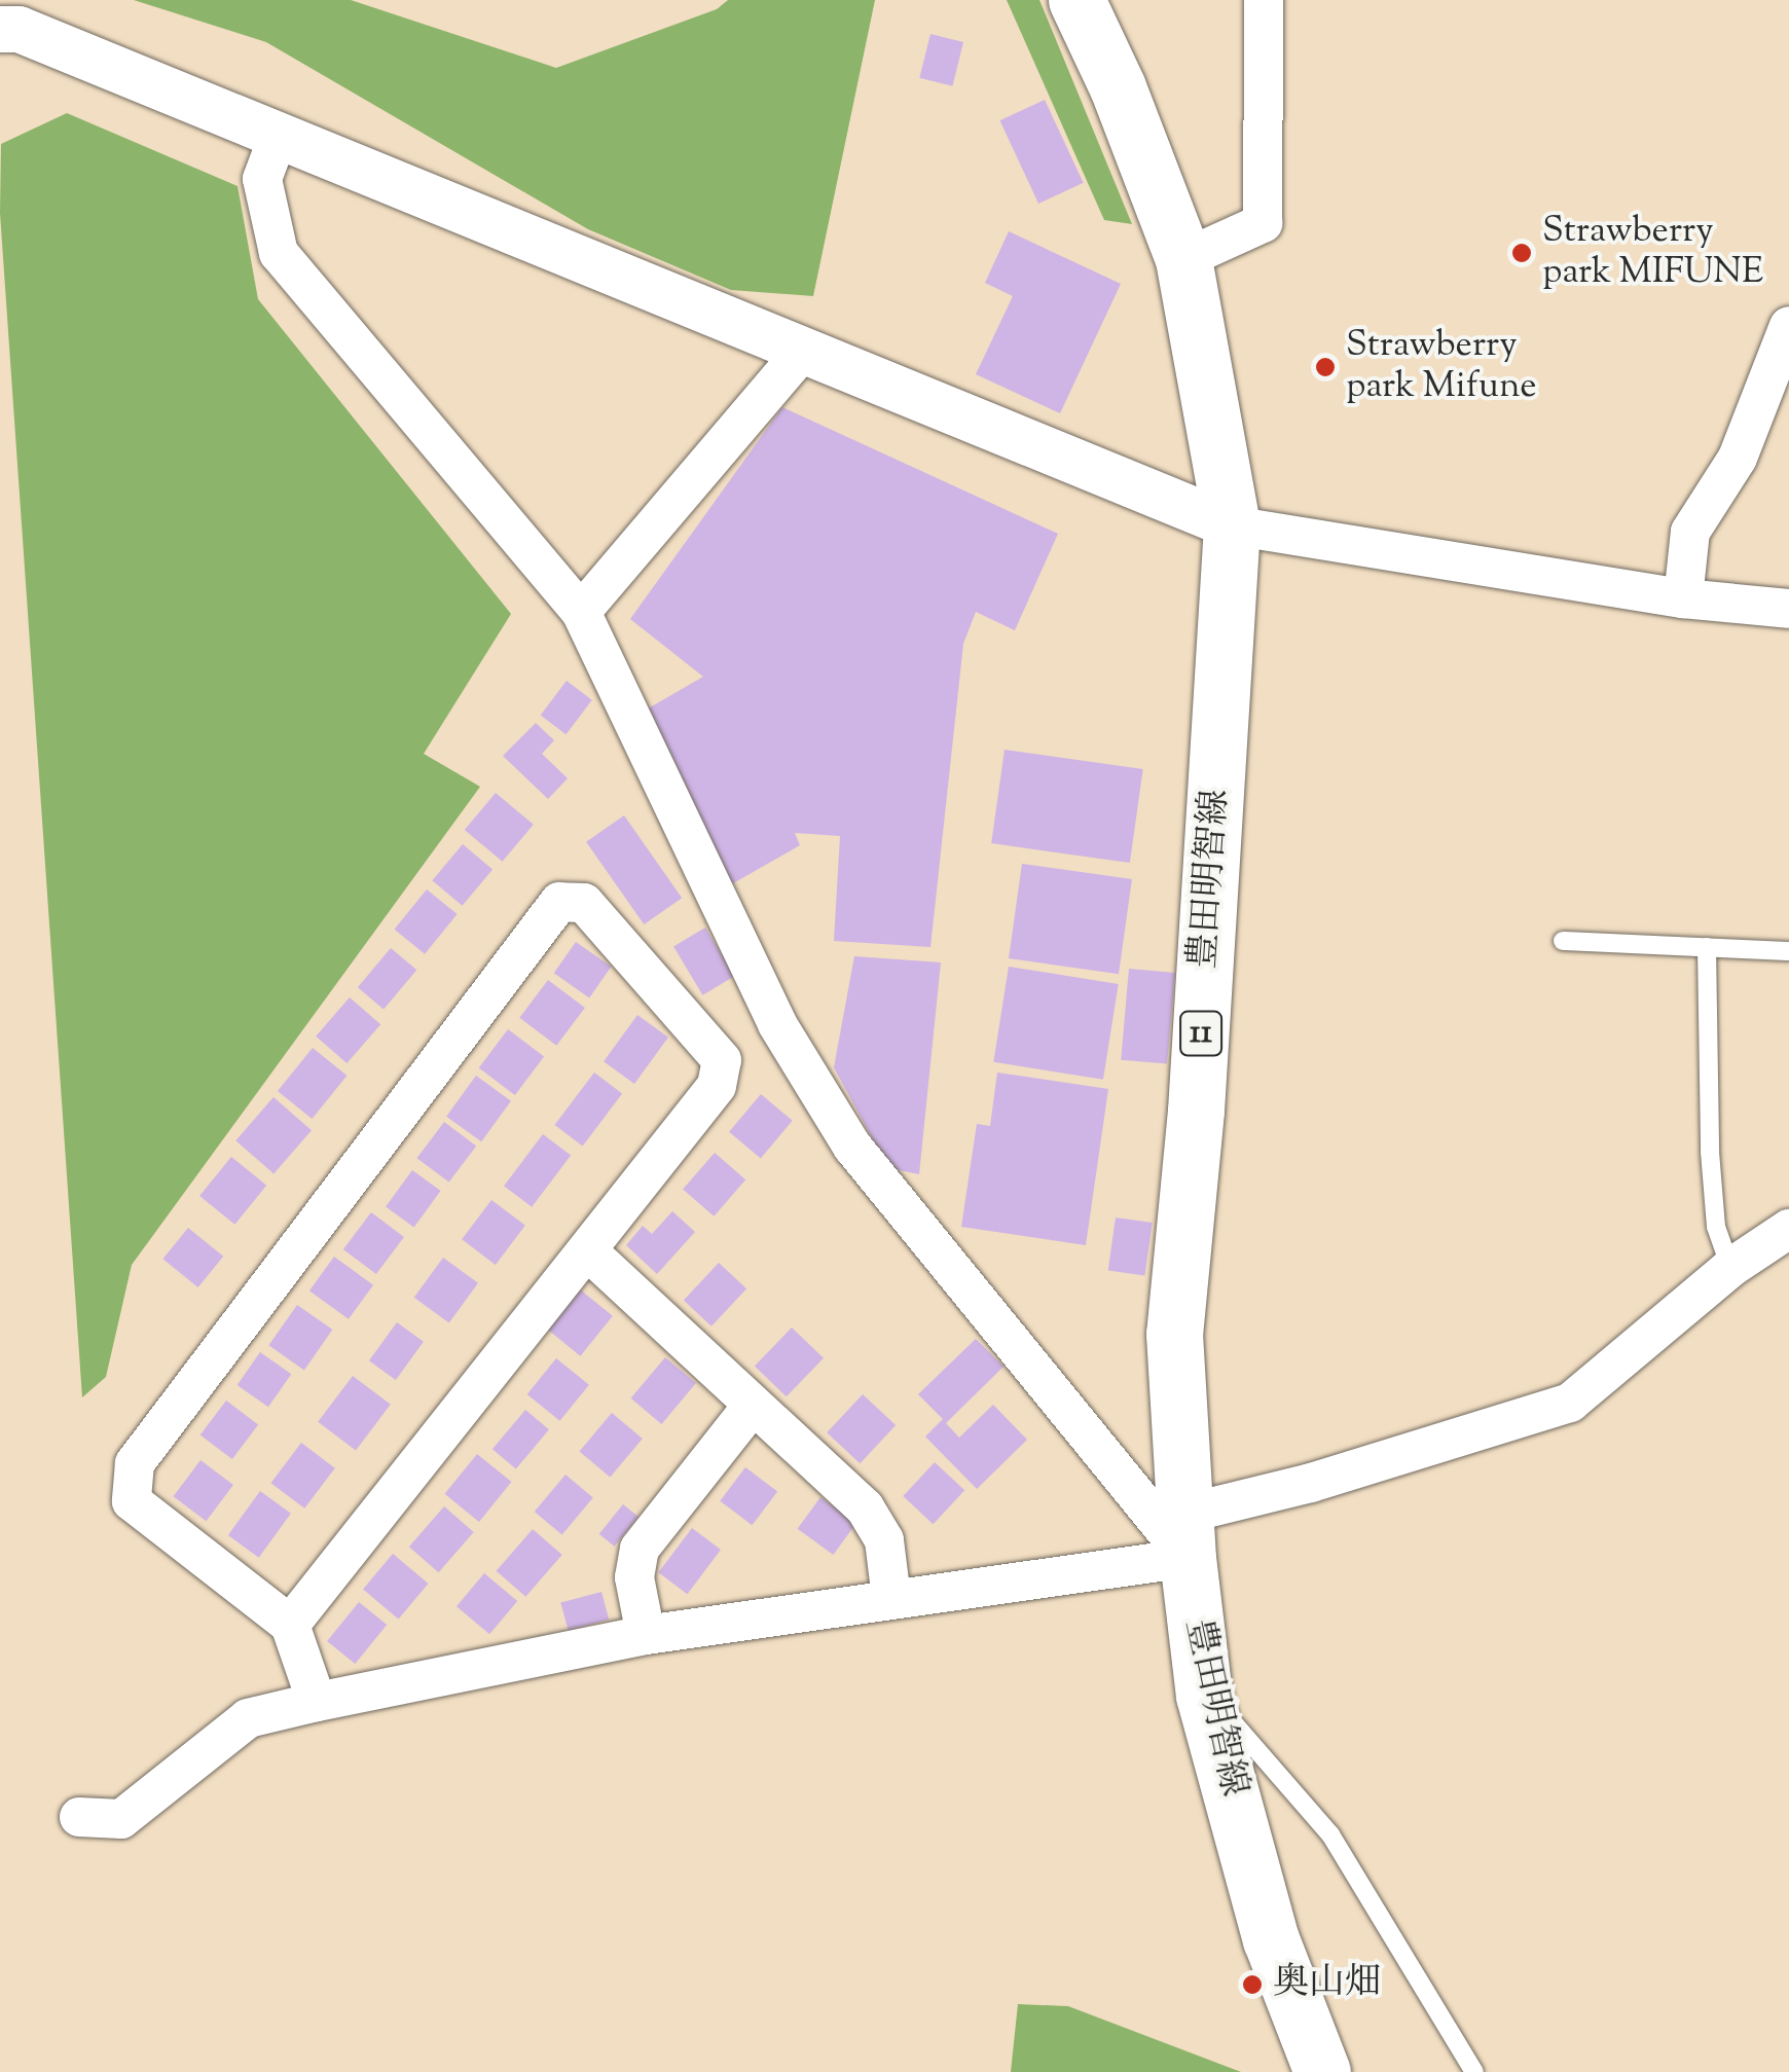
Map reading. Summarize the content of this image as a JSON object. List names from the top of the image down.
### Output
{
  "streets": {
    "main road": ["豊田明智線", "11"]
  },
  "places": ["Strawberry park MIFUNE", "Strawberry park Mifune", "奥山畑"]
}
